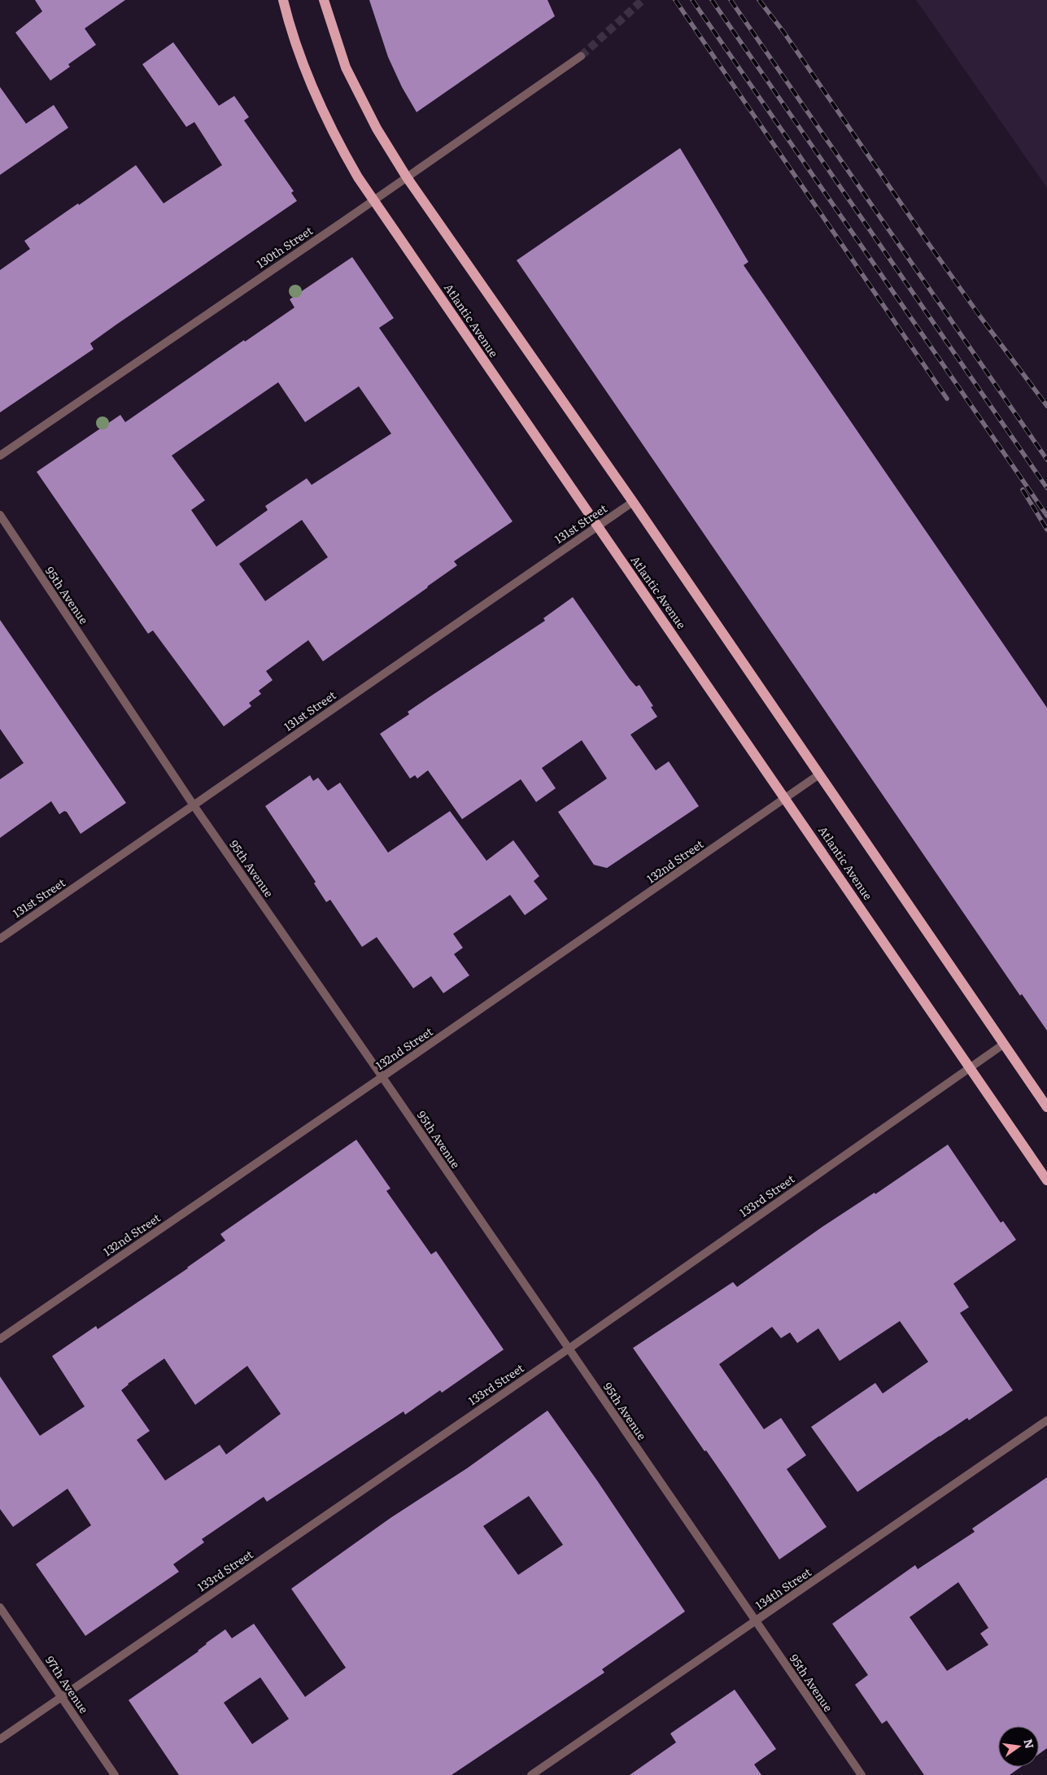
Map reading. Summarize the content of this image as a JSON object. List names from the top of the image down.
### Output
{
  "streets": {
    "main road": ["Atlantic Avenue"],
    "street": [
      "130th Street",
      "131st Street",
      "95th Avenue",
      "132nd Street",
      "133rd Street",
      "134th Street",
      "97th Avenue"
    ]
  },
  "crossings": [
    ["130th Street", "Atlantic Avenue"],
    ["Atlantic Avenue", "131st Street"],
    ["Atlantic Avenue", "132nd Street"],
    ["Atlantic Avenue", "133rd Street"],
    ["131st Street", "95th Avenue"],
    ["95th Avenue", "132nd Street"],
    ["95th Avenue", "133rd Street"],
    ["95th Avenue", "134th Street"],
    ["133rd Street", "97th Avenue"]
  ],
  "north": "right"
}
